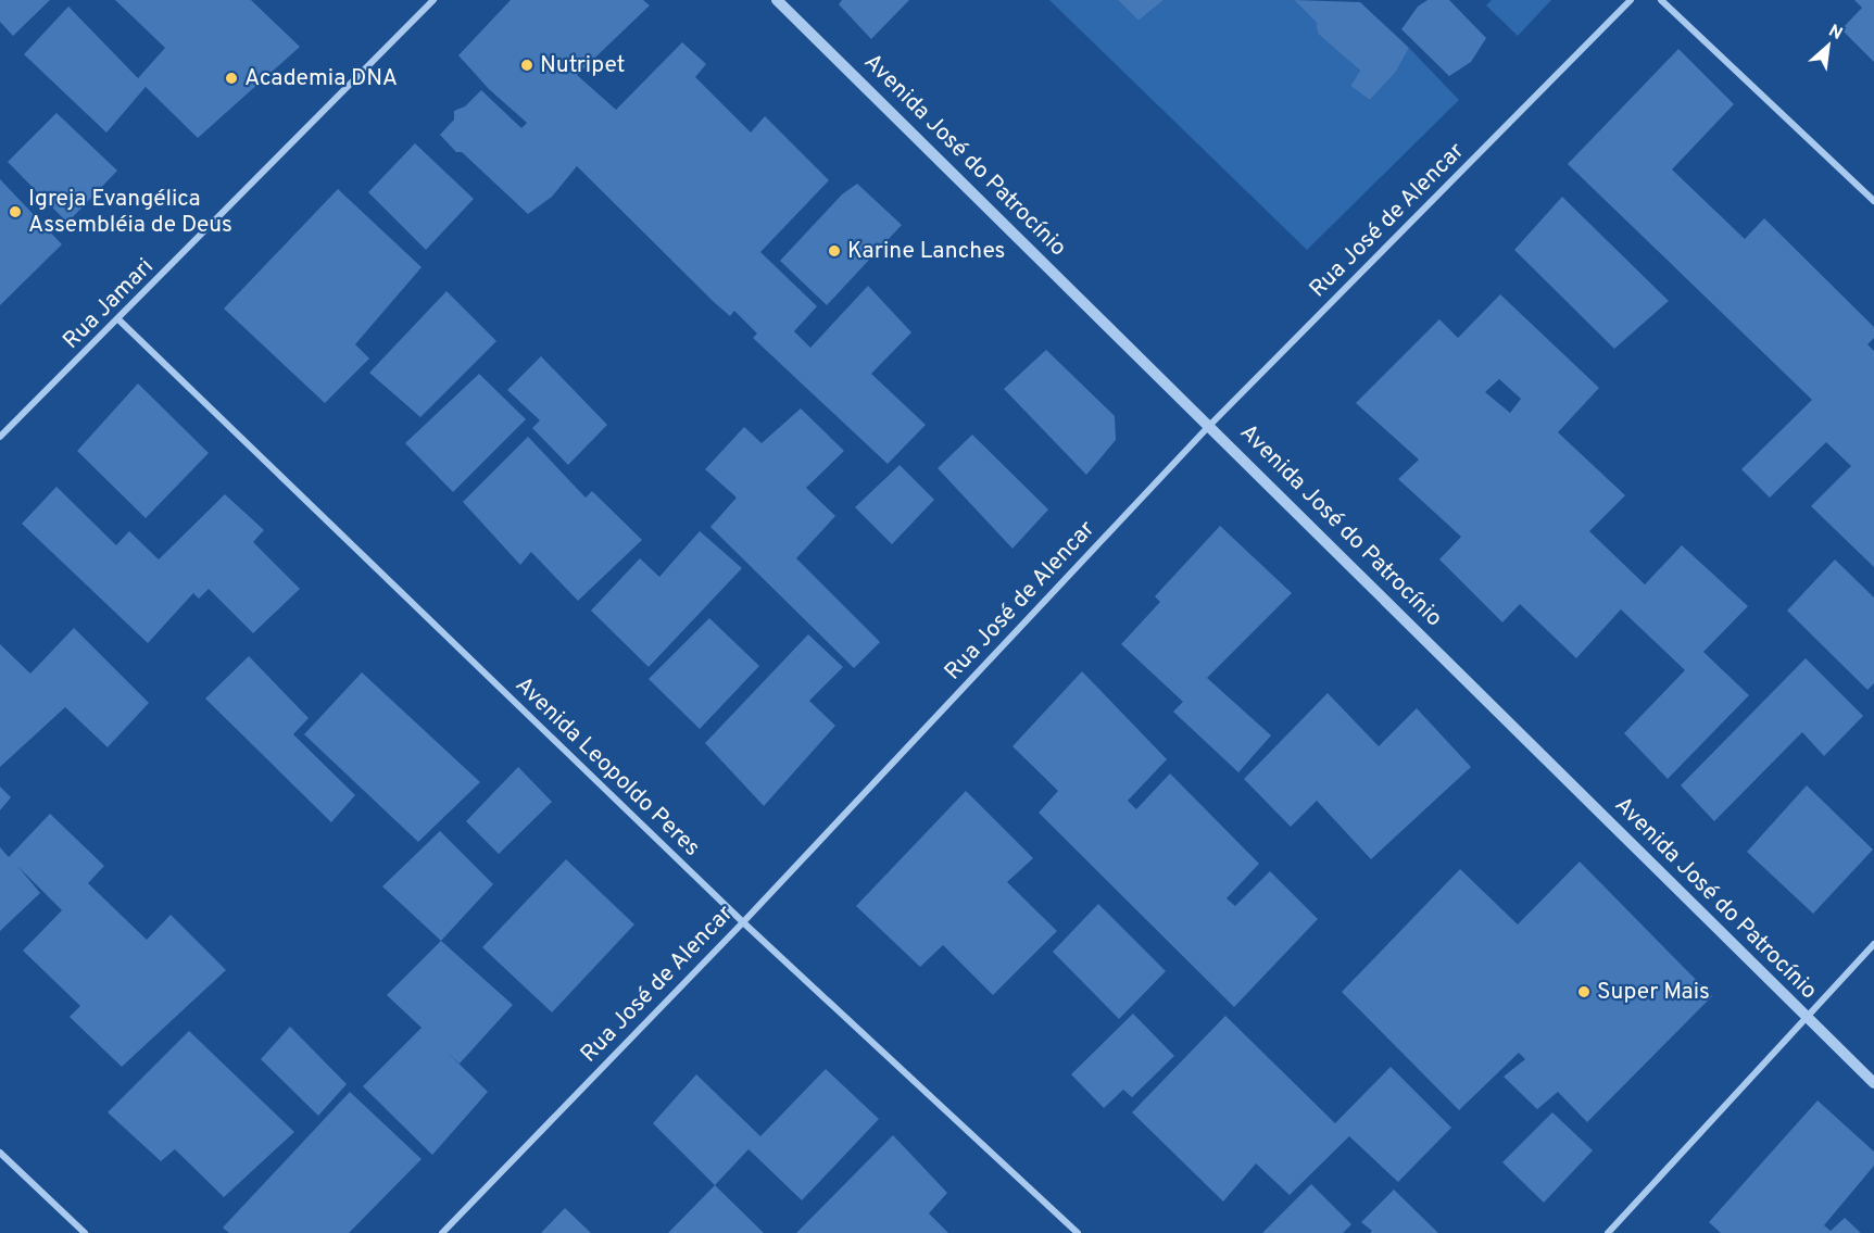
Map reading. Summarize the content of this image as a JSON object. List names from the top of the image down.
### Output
{
  "streets": {
    "street": [
      "Avenida José do Patrocínio",
      "Rua José de Alencar",
      "Rua Jamari",
      "Avenida Leopoldo Peres"
    ]
  },
  "crossings": [
    ["Avenida José do Patrocínio", "Rua José de Alencar"],
    ["Rua José de Alencar", "Avenida Leopoldo Peres"],
    ["Rua Jamari", "Avenida Leopoldo Peres"]
  ],
  "places": [
    "Nutripet",
    "Academia DNA",
    "Igreja Evangélica Assembléia de Deus",
    "Karine Lanches",
    "Super Mais"
  ],
  "north": "top right"
}
